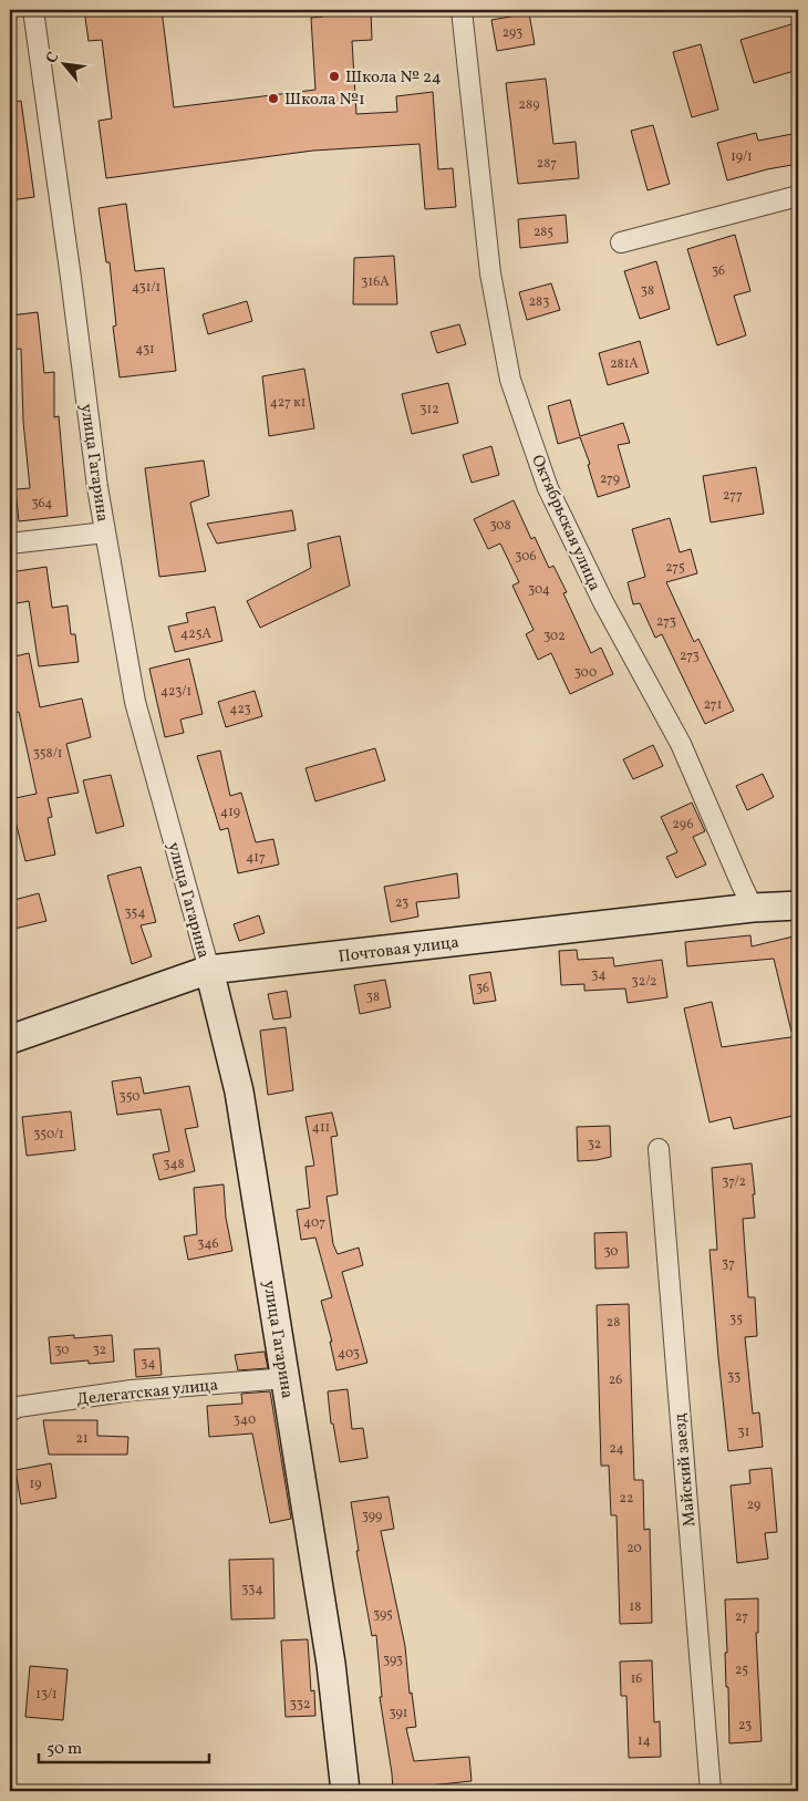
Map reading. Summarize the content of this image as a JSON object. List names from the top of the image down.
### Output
{
  "streets": {
    "main road": ["улица Гагарина", "Почтовая улица"],
    "street": ["Октябрьская улица", "Делегатская улица", "Майский заезд"]
  },
  "crossings": [
    ["улица Гагарина", "Почтовая улица"],
    ["улица Гагарина", "Делегатская улица"],
    ["Октябрьская улица", "Почтовая улица"]
  ],
  "places": ["Школа № 24", "Школа №1"],
  "house_numbers": [
    "293",
    "289",
    "19/1",
    "287",
    "285",
    "36",
    "316А",
    "431/1",
    "38",
    "283",
    "431",
    "281А",
    "427 к1",
    "312",
    "279",
    "277",
    "364",
    "308",
    "306",
    "275",
    "304",
    "273",
    "425А",
    "302",
    "273",
    "300",
    "423/1",
    "271",
    "423",
    "358/1",
    "419",
    "296",
    "417",
    "23",
    "354",
    "34",
    "32/2",
    "36",
    "38",
    "350",
    "411",
    "350/1",
    "32",
    "348",
    "37/2",
    "407",
    "346",
    "30",
    "37",
    "35",
    "28",
    "30",
    "32",
    "403",
    "34",
    "33",
    "26",
    "340",
    "31",
    "21",
    "24",
    "19",
    "22",
    "29",
    "399",
    "20",
    "334",
    "18",
    "395",
    "27",
    "393",
    "25",
    "16",
    "13/1",
    "332",
    "391",
    "23",
    "14"
  ],
  "scale_bar": "50 m",
  "north": "top left"
}
